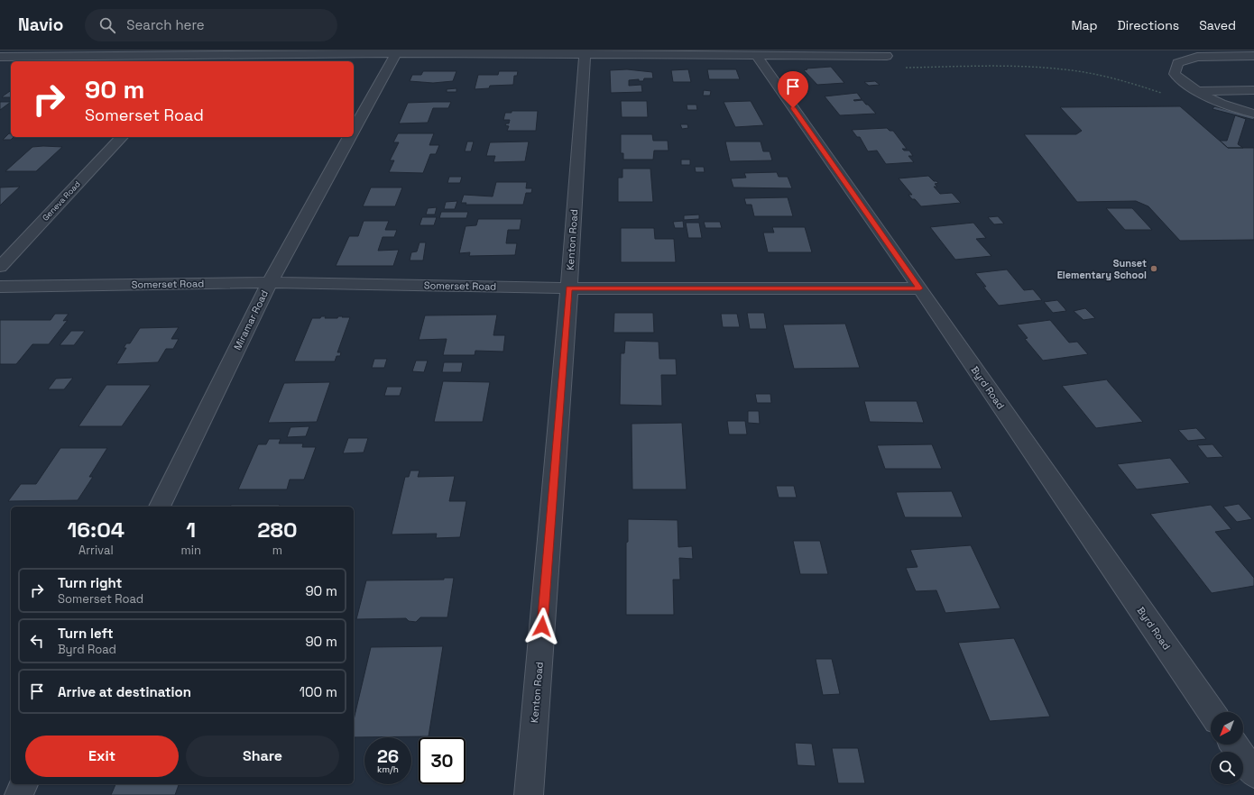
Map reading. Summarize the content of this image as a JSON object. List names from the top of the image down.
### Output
{
  "streets": {
    "street": [
      "Geneva Road",
      "Kenton Road",
      "Somerset Road",
      "Miramar Road",
      "Byrd Road"
    ]
  },
  "crossings": [
    ["Kenton Road", "Somerset Road"],
    ["Somerset Road", "Miramar Road"],
    ["Somerset Road", "Byrd Road"]
  ],
  "places": ["Sunset Elementary School"],
  "north": "bottom left",
  "page": {
    "header": "Navio",
    "search": "Search here",
    "nav": ["Map", "Directions", "Saved"],
    "turn": ["90 m", "Somerset Road"],
    "eta": [
      "16:04",
      "Arrival",
      "1",
      "min",
      "280",
      "m"
    ],
    "list": [
      {
        "name": "Turn right",
        "note": "Somerset Road",
        "value": "90 m"
      },
      {
        "name": "Turn left",
        "note": "Byrd Road",
        "value": "90 m"
      },
      {
        "name": "Arrive at destination",
        "value": "100 m"
      }
    ],
    "buttons": ["Exit", "Share"],
    "speed": "26 km/h",
    "limit": "30"
  }
}
